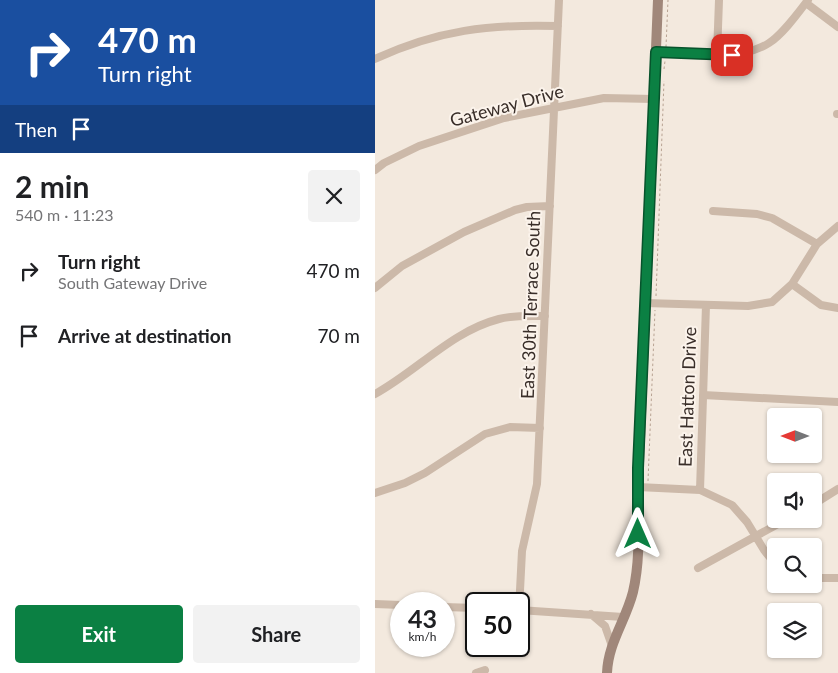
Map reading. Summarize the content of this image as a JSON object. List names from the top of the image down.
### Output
{
  "streets": {
    "street": ["Gateway Drive", "East 30th Terrace South", "East Hatton Drive"]
  },
  "crossings": [
    ["Gateway Drive", "East 30th Terrace South"]
  ],
  "north": "left",
  "page": {
    "turn": ["470 m", "Turn right"],
    "then": "Then",
    "heading": ["2 min", "540 m · 11:23"],
    "list": [
      {
        "name": "Turn right",
        "note": "South Gateway Drive",
        "value": "470 m"
      },
      {
        "name": "Arrive at destination",
        "value": "70 m"
      }
    ],
    "speed": "43 km/h",
    "limit": "50",
    "buttons": ["Exit", "Share"]
  }
}
